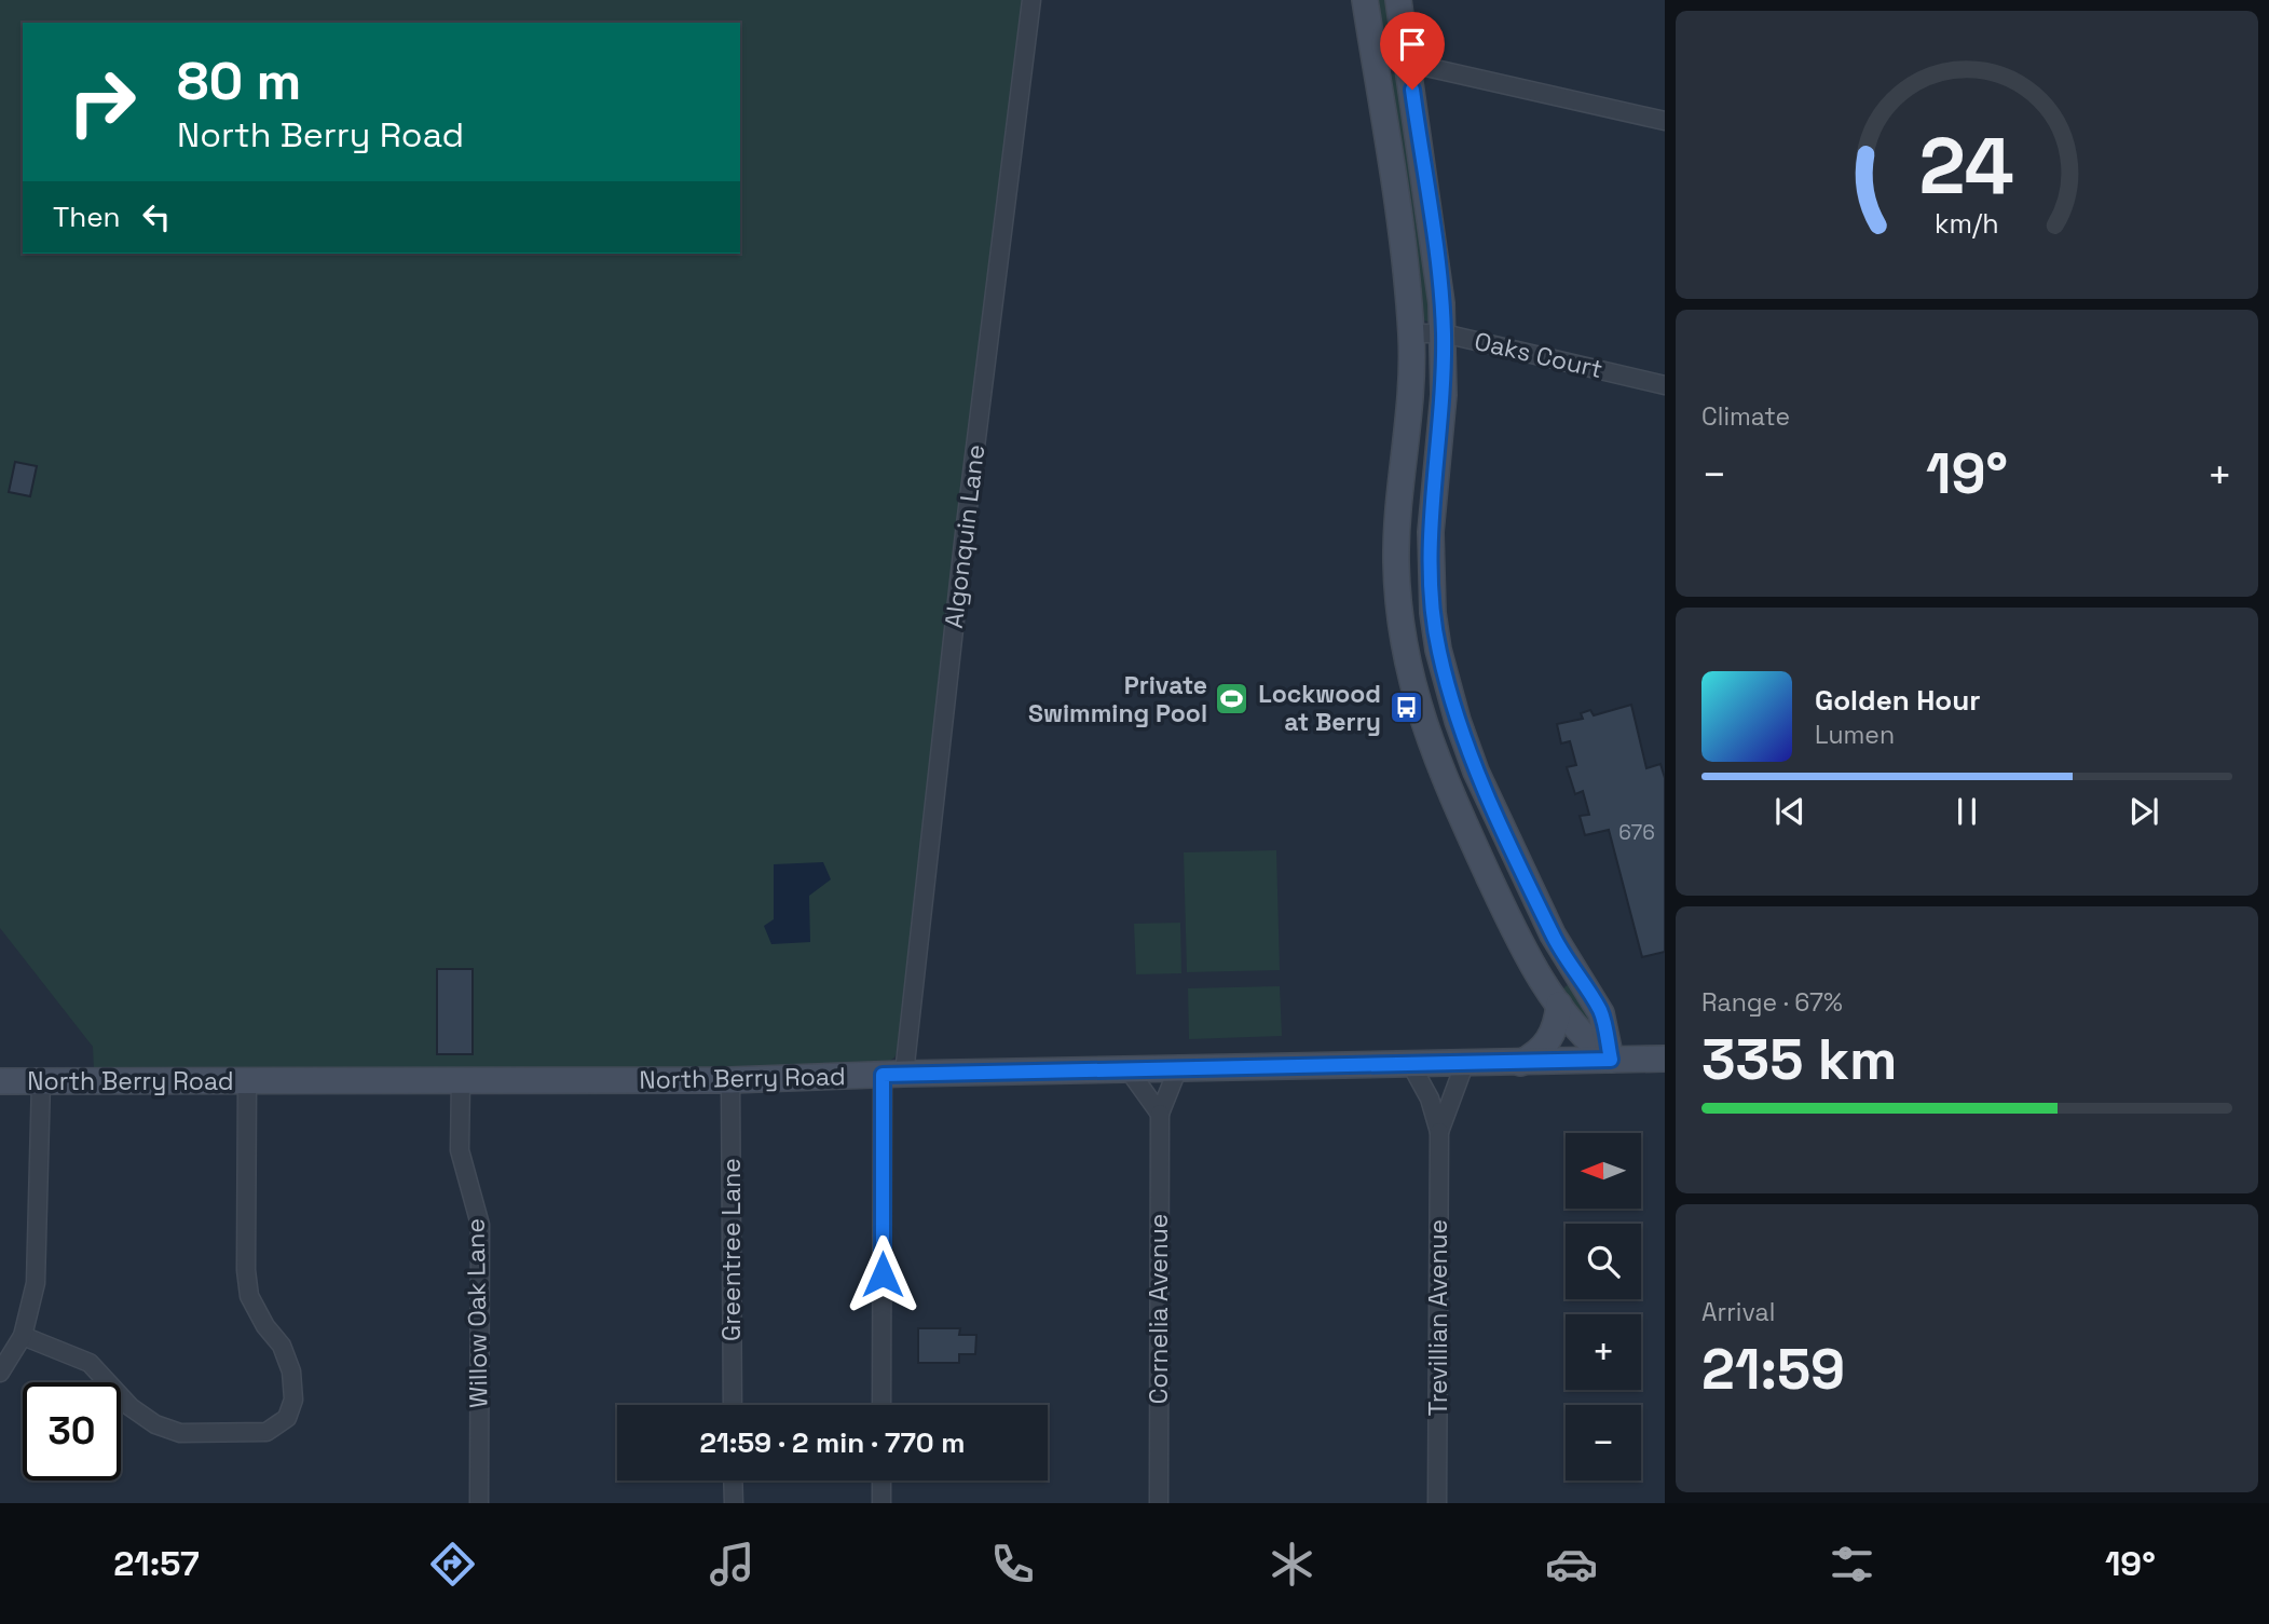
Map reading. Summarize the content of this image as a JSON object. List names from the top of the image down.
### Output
{
  "streets": {
    "main road": ["North Berry Road"],
    "street": [
      "Oaks Court",
      "Algonquin Lane",
      "Greentree Lane",
      "Cornelia Avenue",
      "Willow Oak Lane",
      "Trevillian Avenue"
    ]
  },
  "crossings": [
    ["Algonquin Lane", "North Berry Road"],
    ["North Berry Road", "Greentree Lane"],
    ["North Berry Road", "Cornelia Avenue"],
    ["North Berry Road", "Willow Oak Lane"],
    ["North Berry Road", "Trevillian Avenue"]
  ],
  "places": {
    "sports": ["Private Swimming Pool"],
    "bus stop": ["Lockwood at Berry"]
  },
  "house_numbers": ["676"],
  "north": "left",
  "page": {
    "turn": ["80 m", "North Berry Road"],
    "then": "Then",
    "tile": [
      "Climate",
      ["Range · 67%", "335 km"],
      ["Arrival", "21:59"]
    ],
    "heat": ["−", "19°", "+"],
    "song": ["Golden Hour", "Lumen"],
    "map_buttons": ["+", "−"],
    "limit": "30",
    "trip": "21:59 · 2 min · 770 m",
    "tabs": ["21:57", "19°"],
    "gauge": ["24", "km/h"]
  }
}
